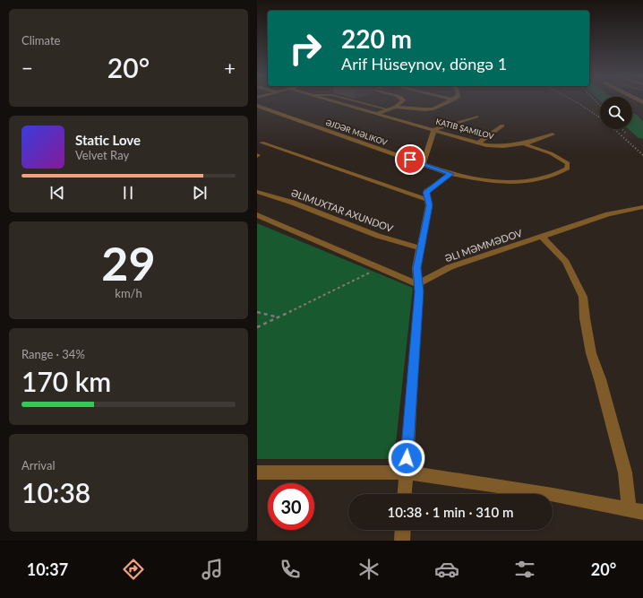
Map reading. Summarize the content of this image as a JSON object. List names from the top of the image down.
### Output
{
  "streets": {
    "street": [
      "KATIB ŞAMILOV",
      "ƏJDƏR MƏLIKOV",
      "ƏLIMUXTAR AXUNDOV",
      "ƏLI MƏMMƏDOV"
    ]
  },
  "crossings": [
    ["KATIB ŞAMILOV", "ƏJDƏR MƏLIKOV"]
  ],
  "page": {
    "tile": [
      "Climate",
      ["29", "km/h"],
      ["Range · 34%", "170 km"],
      ["Arrival", "10:38"]
    ],
    "turn": ["220 m", "Arif Hüseynov, döngə 1"],
    "heat": ["−", "20°", "+"],
    "song": ["Static Love", "Velvet Ray"],
    "limit": "30",
    "trip": "10:38 · 1 min · 310 m",
    "tabs": ["10:37", "20°"]
  }
}
